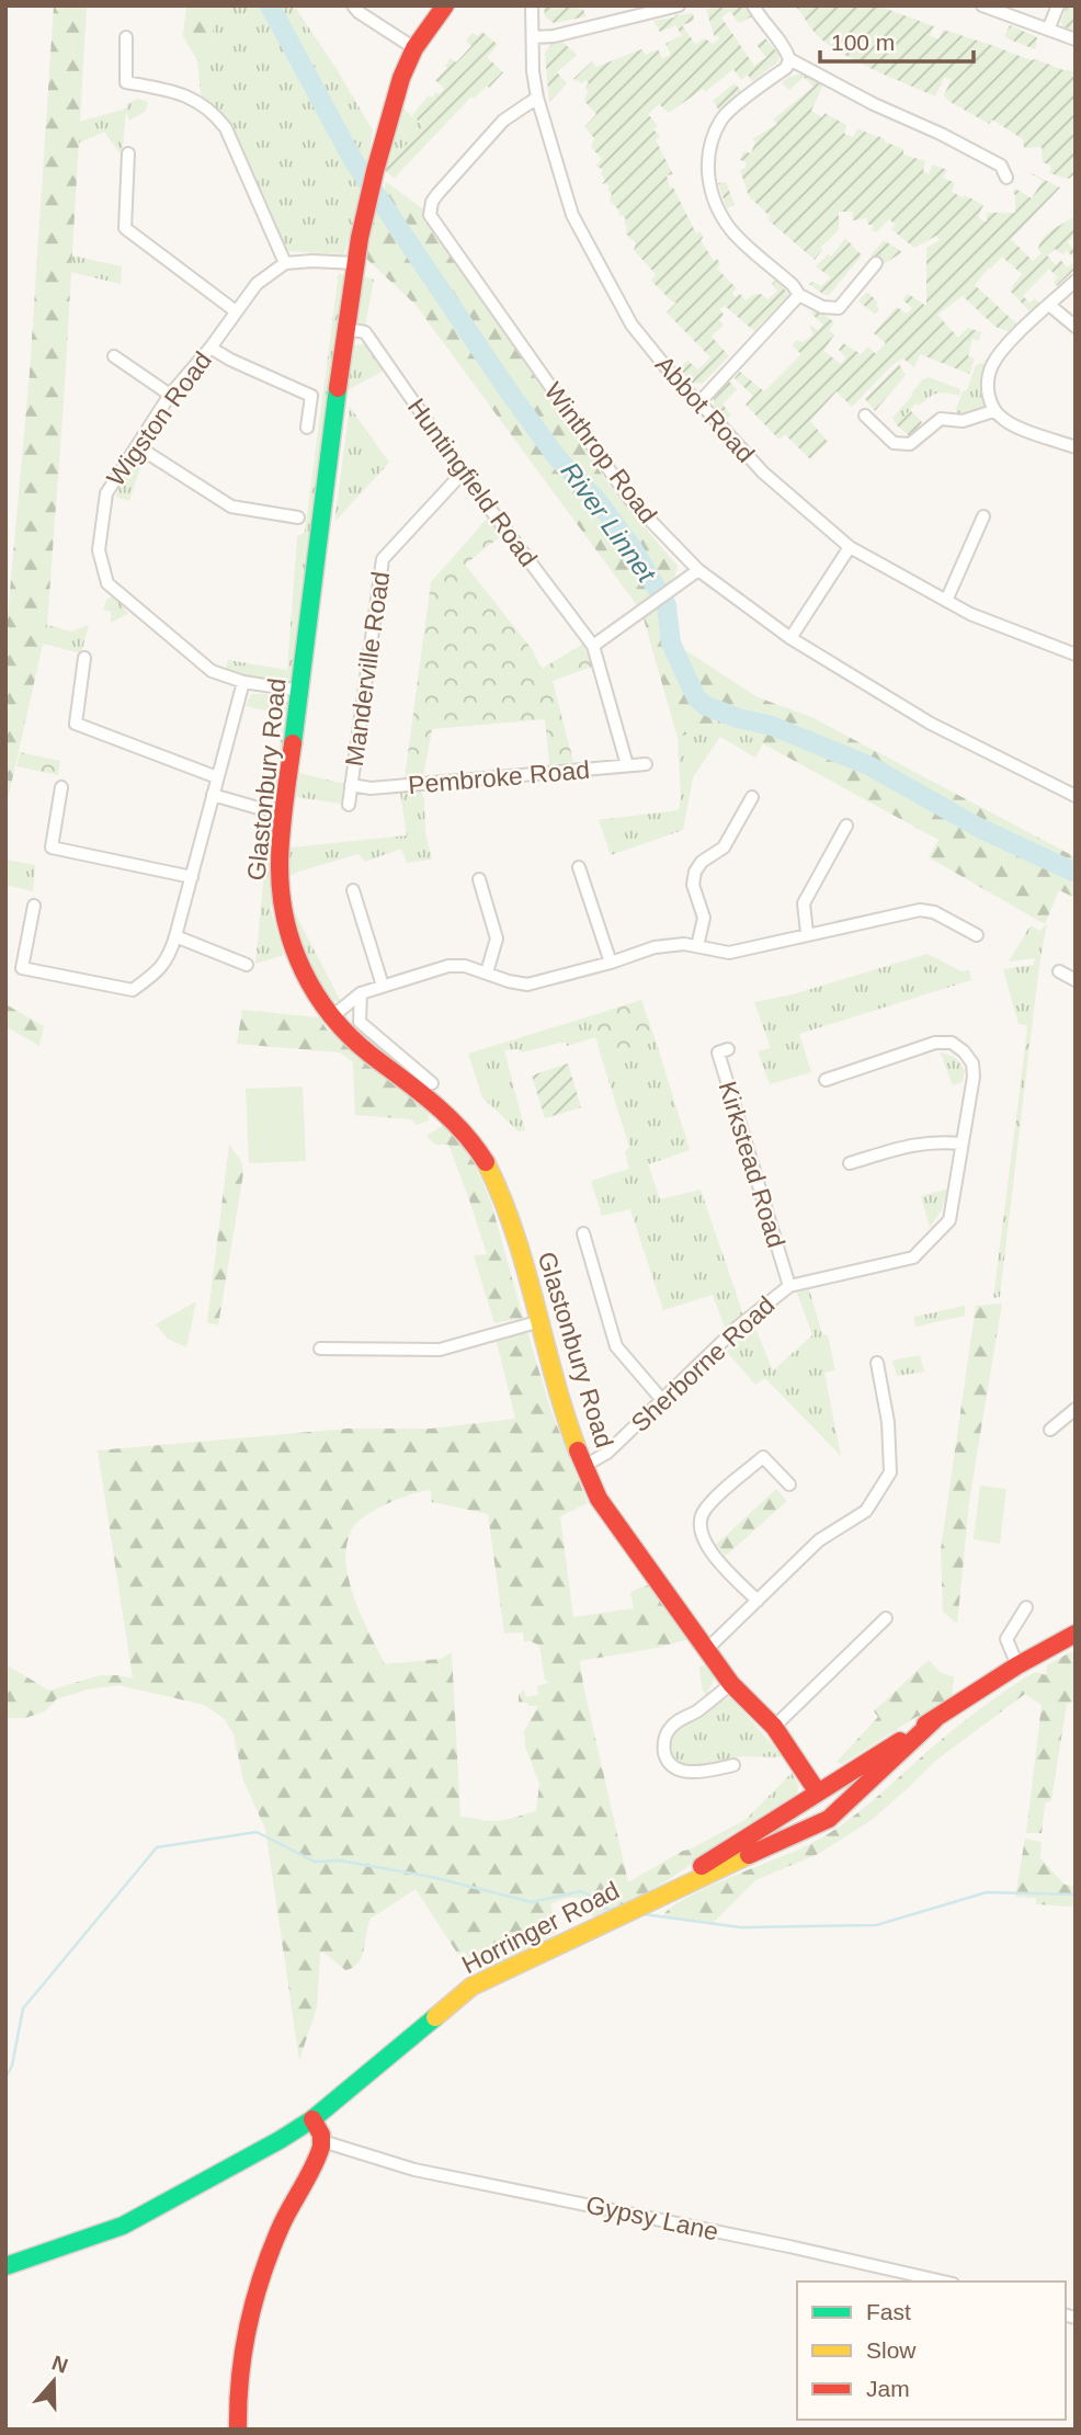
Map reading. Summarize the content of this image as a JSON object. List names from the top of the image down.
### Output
{
  "streets": {
    "street": [
      "Abbot Road",
      "Wigston Road",
      "Winthrop Road",
      "Huntingfield Road",
      "Manderville Road",
      "Pembroke Road",
      "Glastonbury Road",
      "Kirkstead Road",
      "Sherborne Road",
      "Horringer Road",
      "Gypsy Lane"
    ]
  },
  "crossings": [
    ["Abbot Road", "Winthrop Road"],
    ["Wigston Road", "Glastonbury Road"],
    ["Huntingfield Road", "Manderville Road"],
    ["Huntingfield Road", "Pembroke Road"],
    ["Huntingfield Road", "Glastonbury Road"],
    ["Manderville Road", "Pembroke Road"],
    ["Glastonbury Road", "Sherborne Road"],
    ["Glastonbury Road", "Horringer Road"],
    ["Kirkstead Road", "Sherborne Road"]
  ],
  "water": ["River Linnet"],
  "legend": ["Fast", "Slow", "Jam"],
  "scale_bar": "100 m",
  "north": "top"
}
